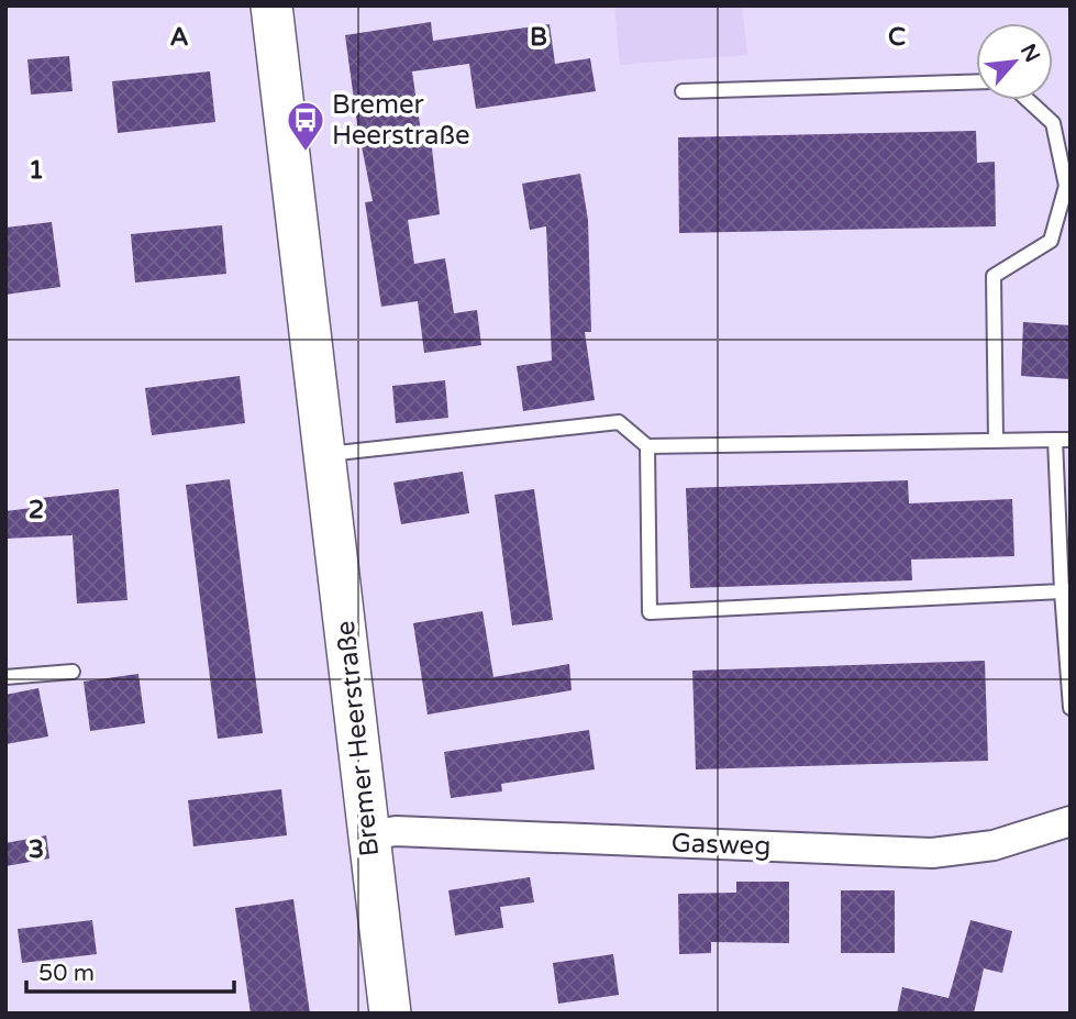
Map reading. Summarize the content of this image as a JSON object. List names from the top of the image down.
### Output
{
  "streets": {
    "street": ["Bremer Heerstraße", "Gasweg"]
  },
  "crossings": [
    ["Bremer Heerstraße", "Gasweg"]
  ],
  "places": {
    "bus stop": ["Bremer Heerstraße"]
  },
  "scale_bar": "50 m",
  "north": "top right",
  "grid": {
    "columns": ["A", "B", "C"],
    "rows": ["1", "2", "3"]
  }
}
